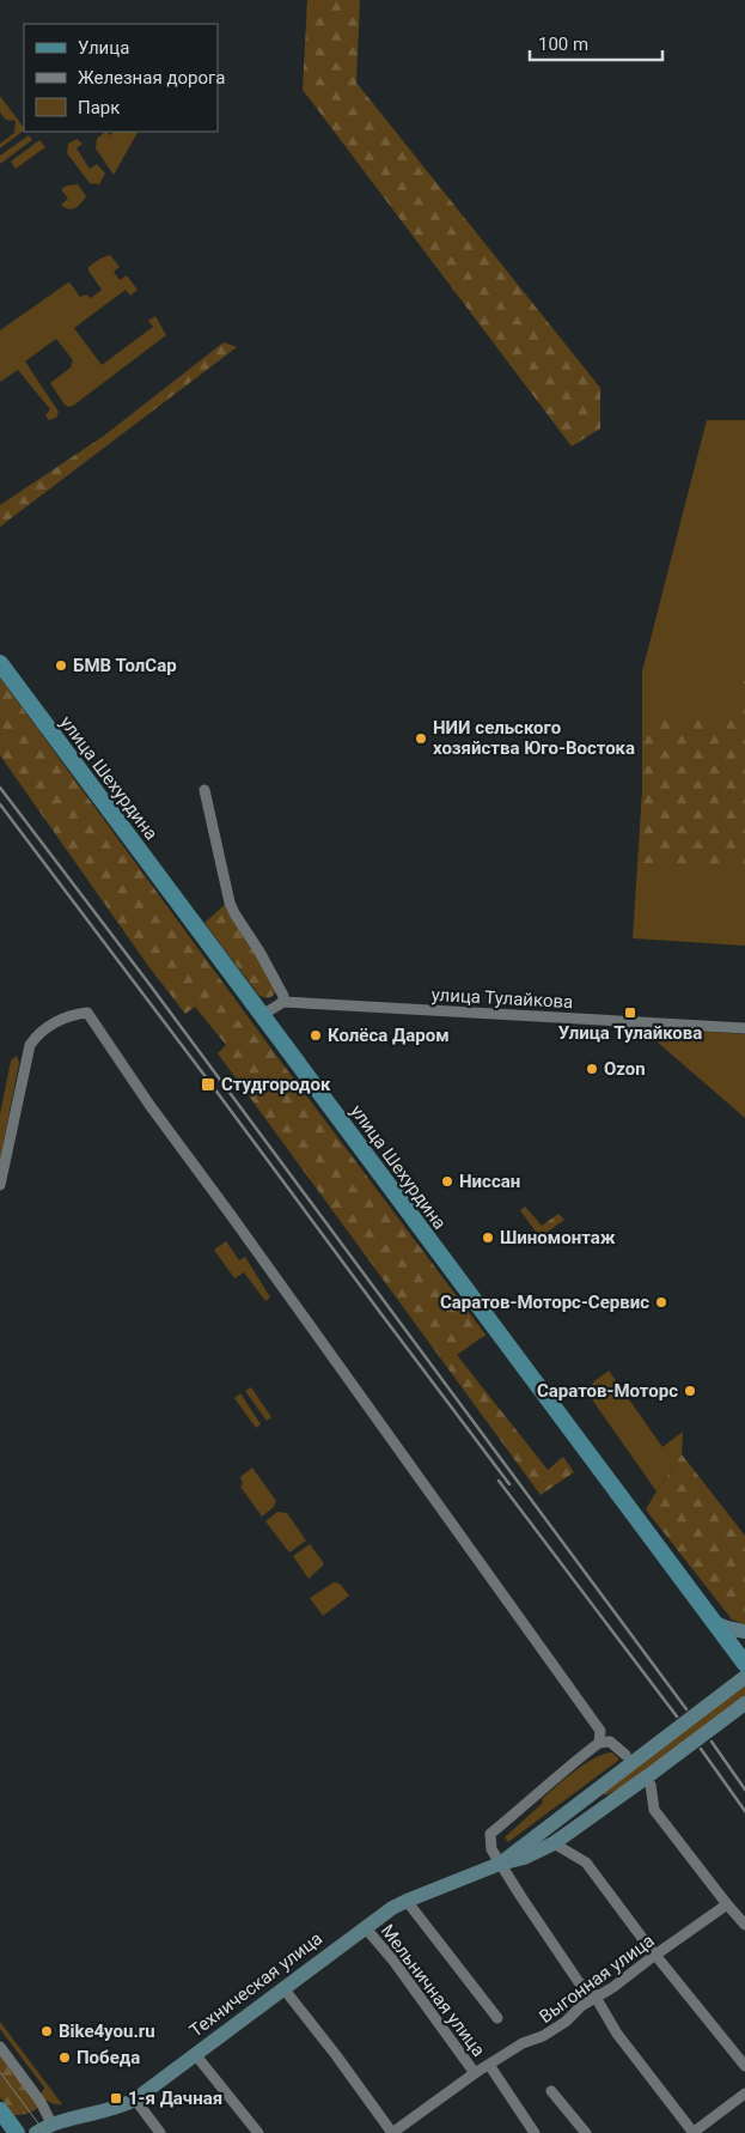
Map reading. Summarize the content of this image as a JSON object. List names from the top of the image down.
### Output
{
  "streets": {
    "main road": ["улица Шехурдина", "Техническая улица"],
    "street": ["улица Тулайкова", "Выгонная улица", "Мельничная улица"]
  },
  "crossings": [
    ["Выгонная улица", "Мельничная улица"],
    ["Техническая улица", "Мельничная улица"]
  ],
  "places": {
    "other": [
      "БМВ ТолСар",
      "НИИ сельского хозяйства Юго-Востока",
      "Колёса Даром",
      "Ozon",
      "Ниссан",
      "Шиномонтаж",
      "Саратов-Моторс-Сервис",
      "Саратов-Моторс",
      "Bike4you.ru",
      "Победа"
    ],
    "transit": ["Улица Тулайкова", "Студгородок", "1-я Дачная"]
  },
  "legend": ["Улица", "Железная дорога", "Парк"],
  "scale_bar": "100 m"
}
